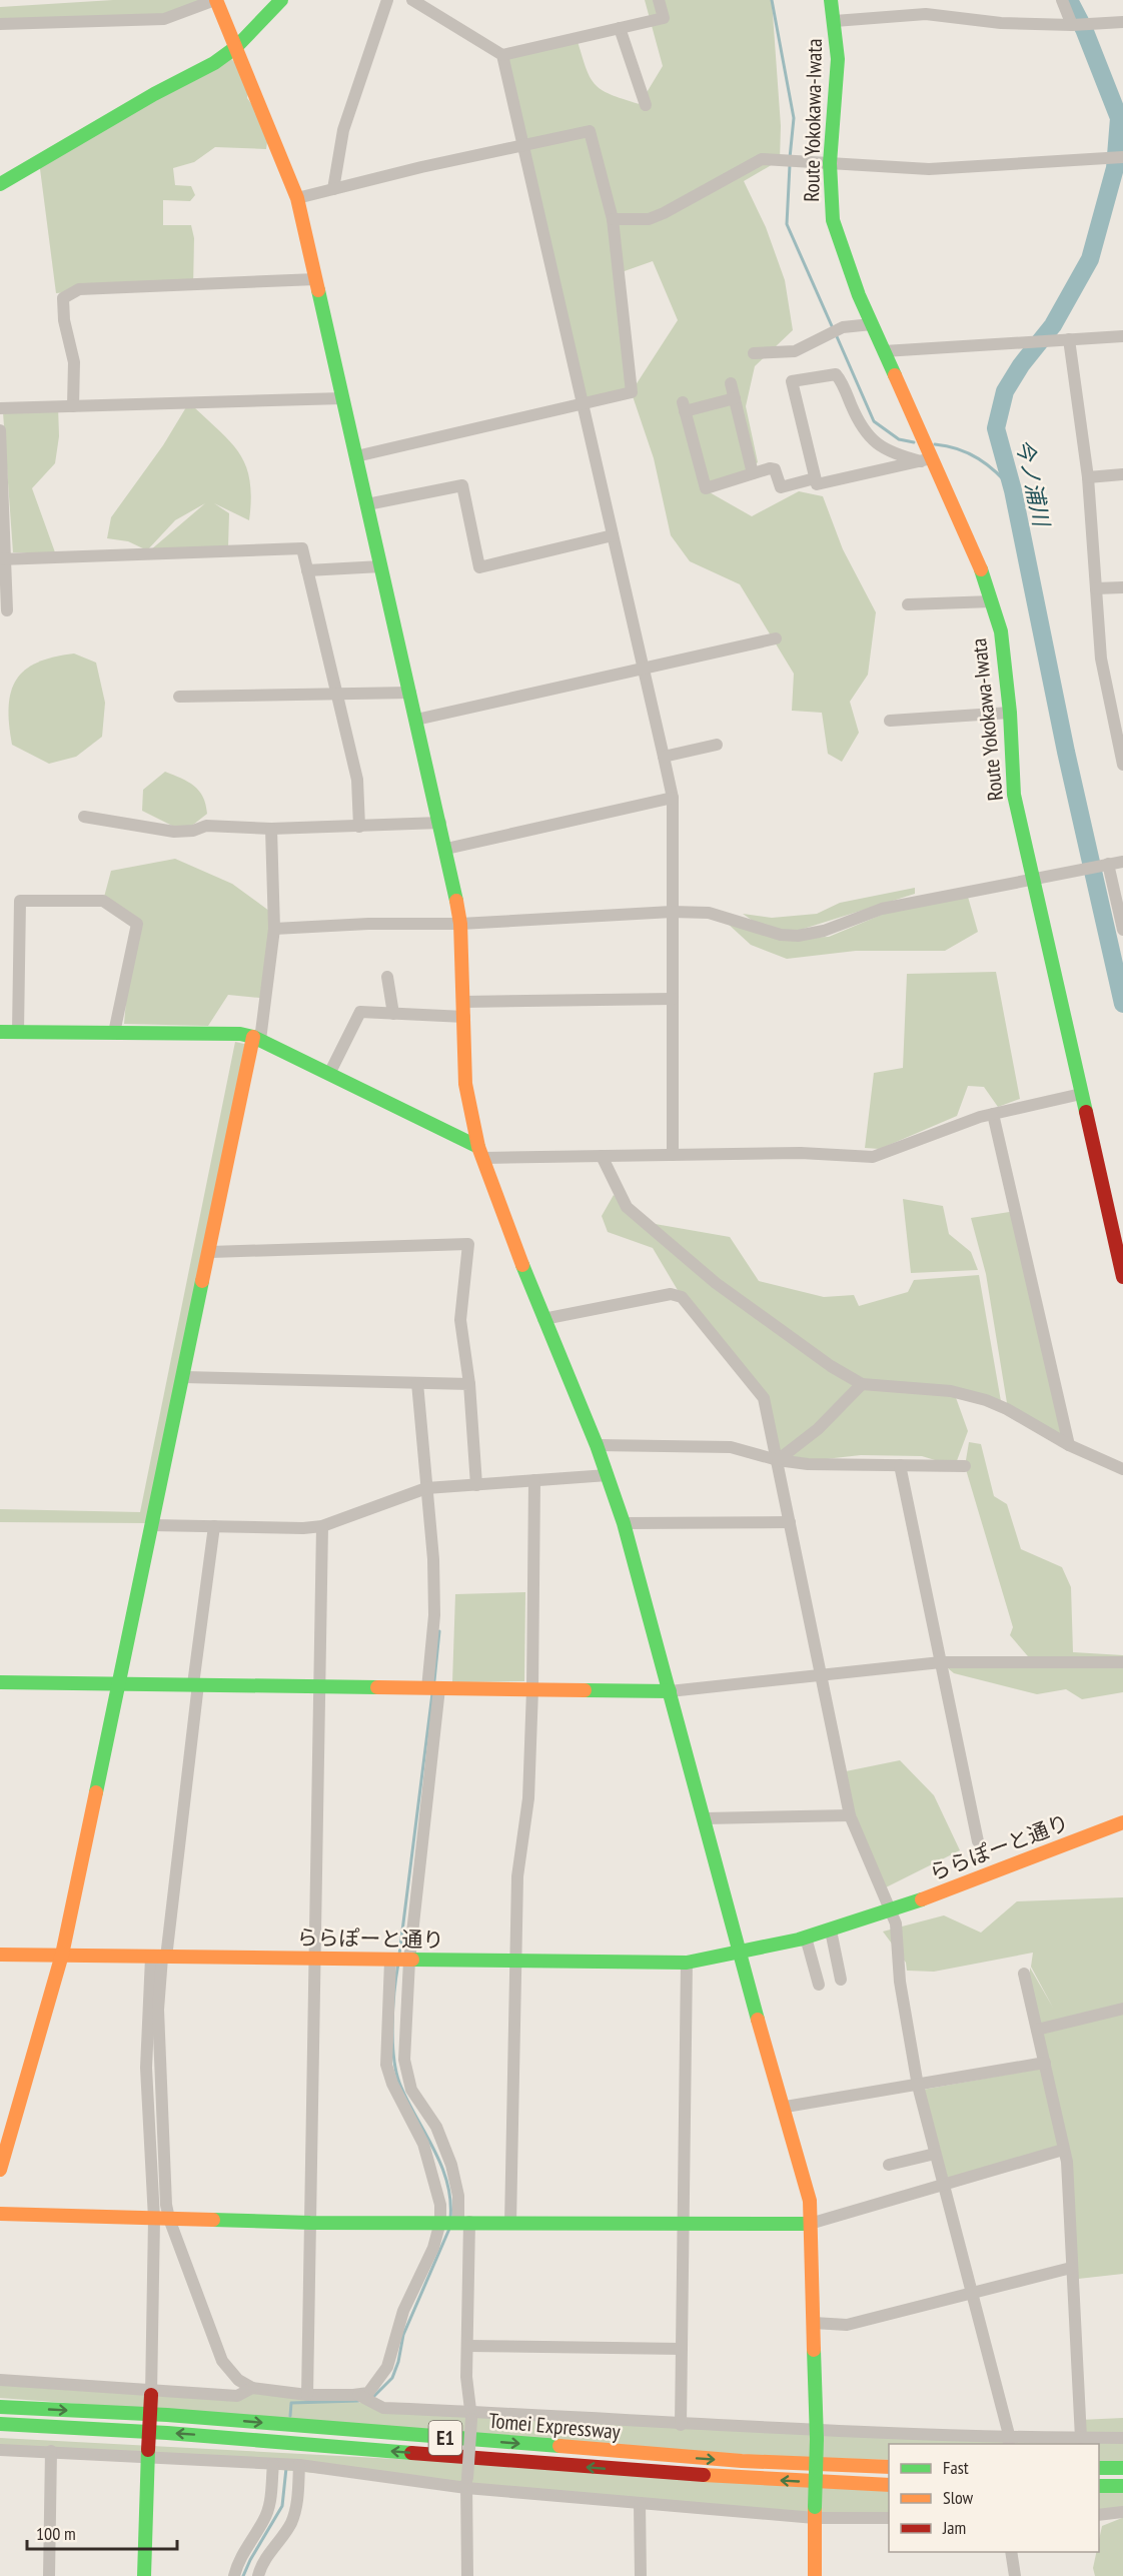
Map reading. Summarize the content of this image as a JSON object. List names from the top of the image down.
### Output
{
  "streets": {
    "main road": [
      "Route Yokokawa-Iwata",
      "ららぽーと通り",
      "Tomei Expressway",
      "E1"
    ]
  },
  "water": ["今ノ浦川"],
  "legend": ["Fast", "Slow", "Jam"],
  "scale_bar": "100 m"
}
